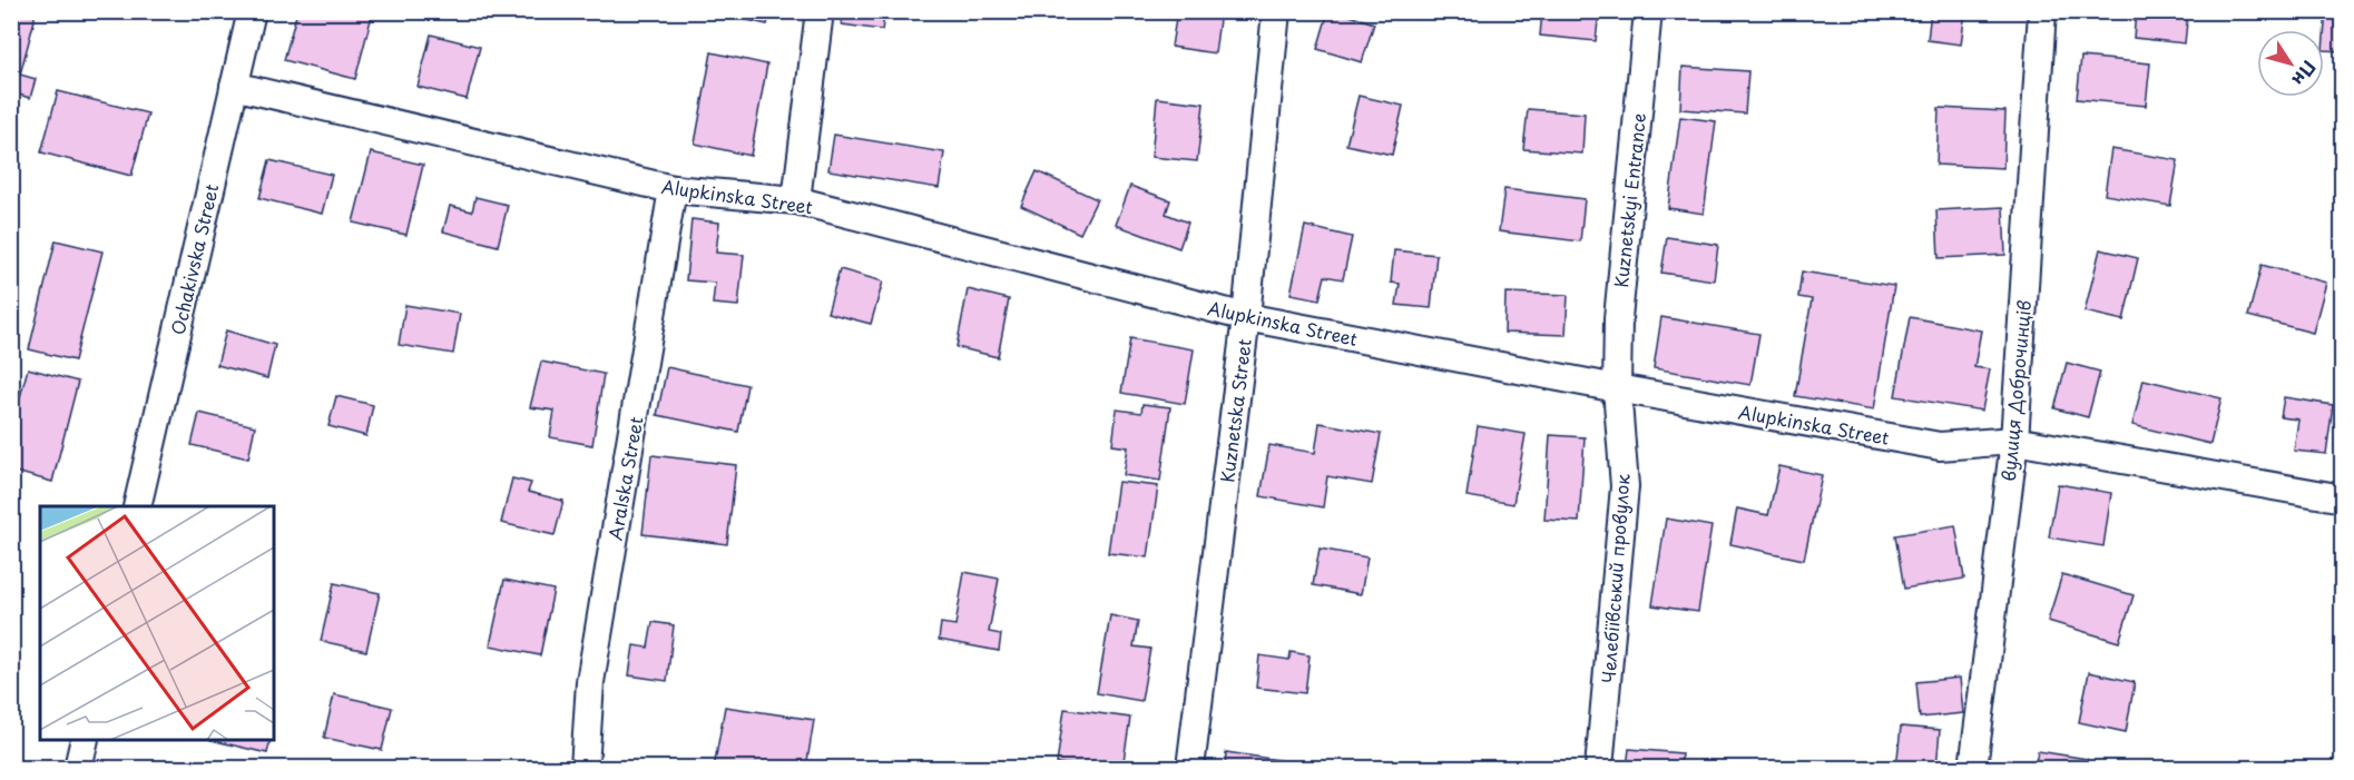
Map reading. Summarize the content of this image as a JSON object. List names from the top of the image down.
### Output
{
  "streets": {
    "street": [
      "Alupkinska Street",
      "Kuznetskyi Entrance",
      "Ochakivska Street",
      "вулиця Доброчинців",
      "Kuznetska Street",
      "Aralska Street",
      "Челебіївський провулок"
    ]
  },
  "crossings": [
    ["Alupkinska Street", "Kuznetskyi Entrance"],
    ["Alupkinska Street", "Ochakivska Street"],
    ["Alupkinska Street", "вулиця Доброчинців"],
    ["Alupkinska Street", "Kuznetska Street"],
    ["Alupkinska Street", "Aralska Street"],
    ["Alupkinska Street", "Челебіївський провулок"],
    ["Kuznetskyi Entrance", "Челебіївський провулок"]
  ],
  "north": "bottom right"
}
